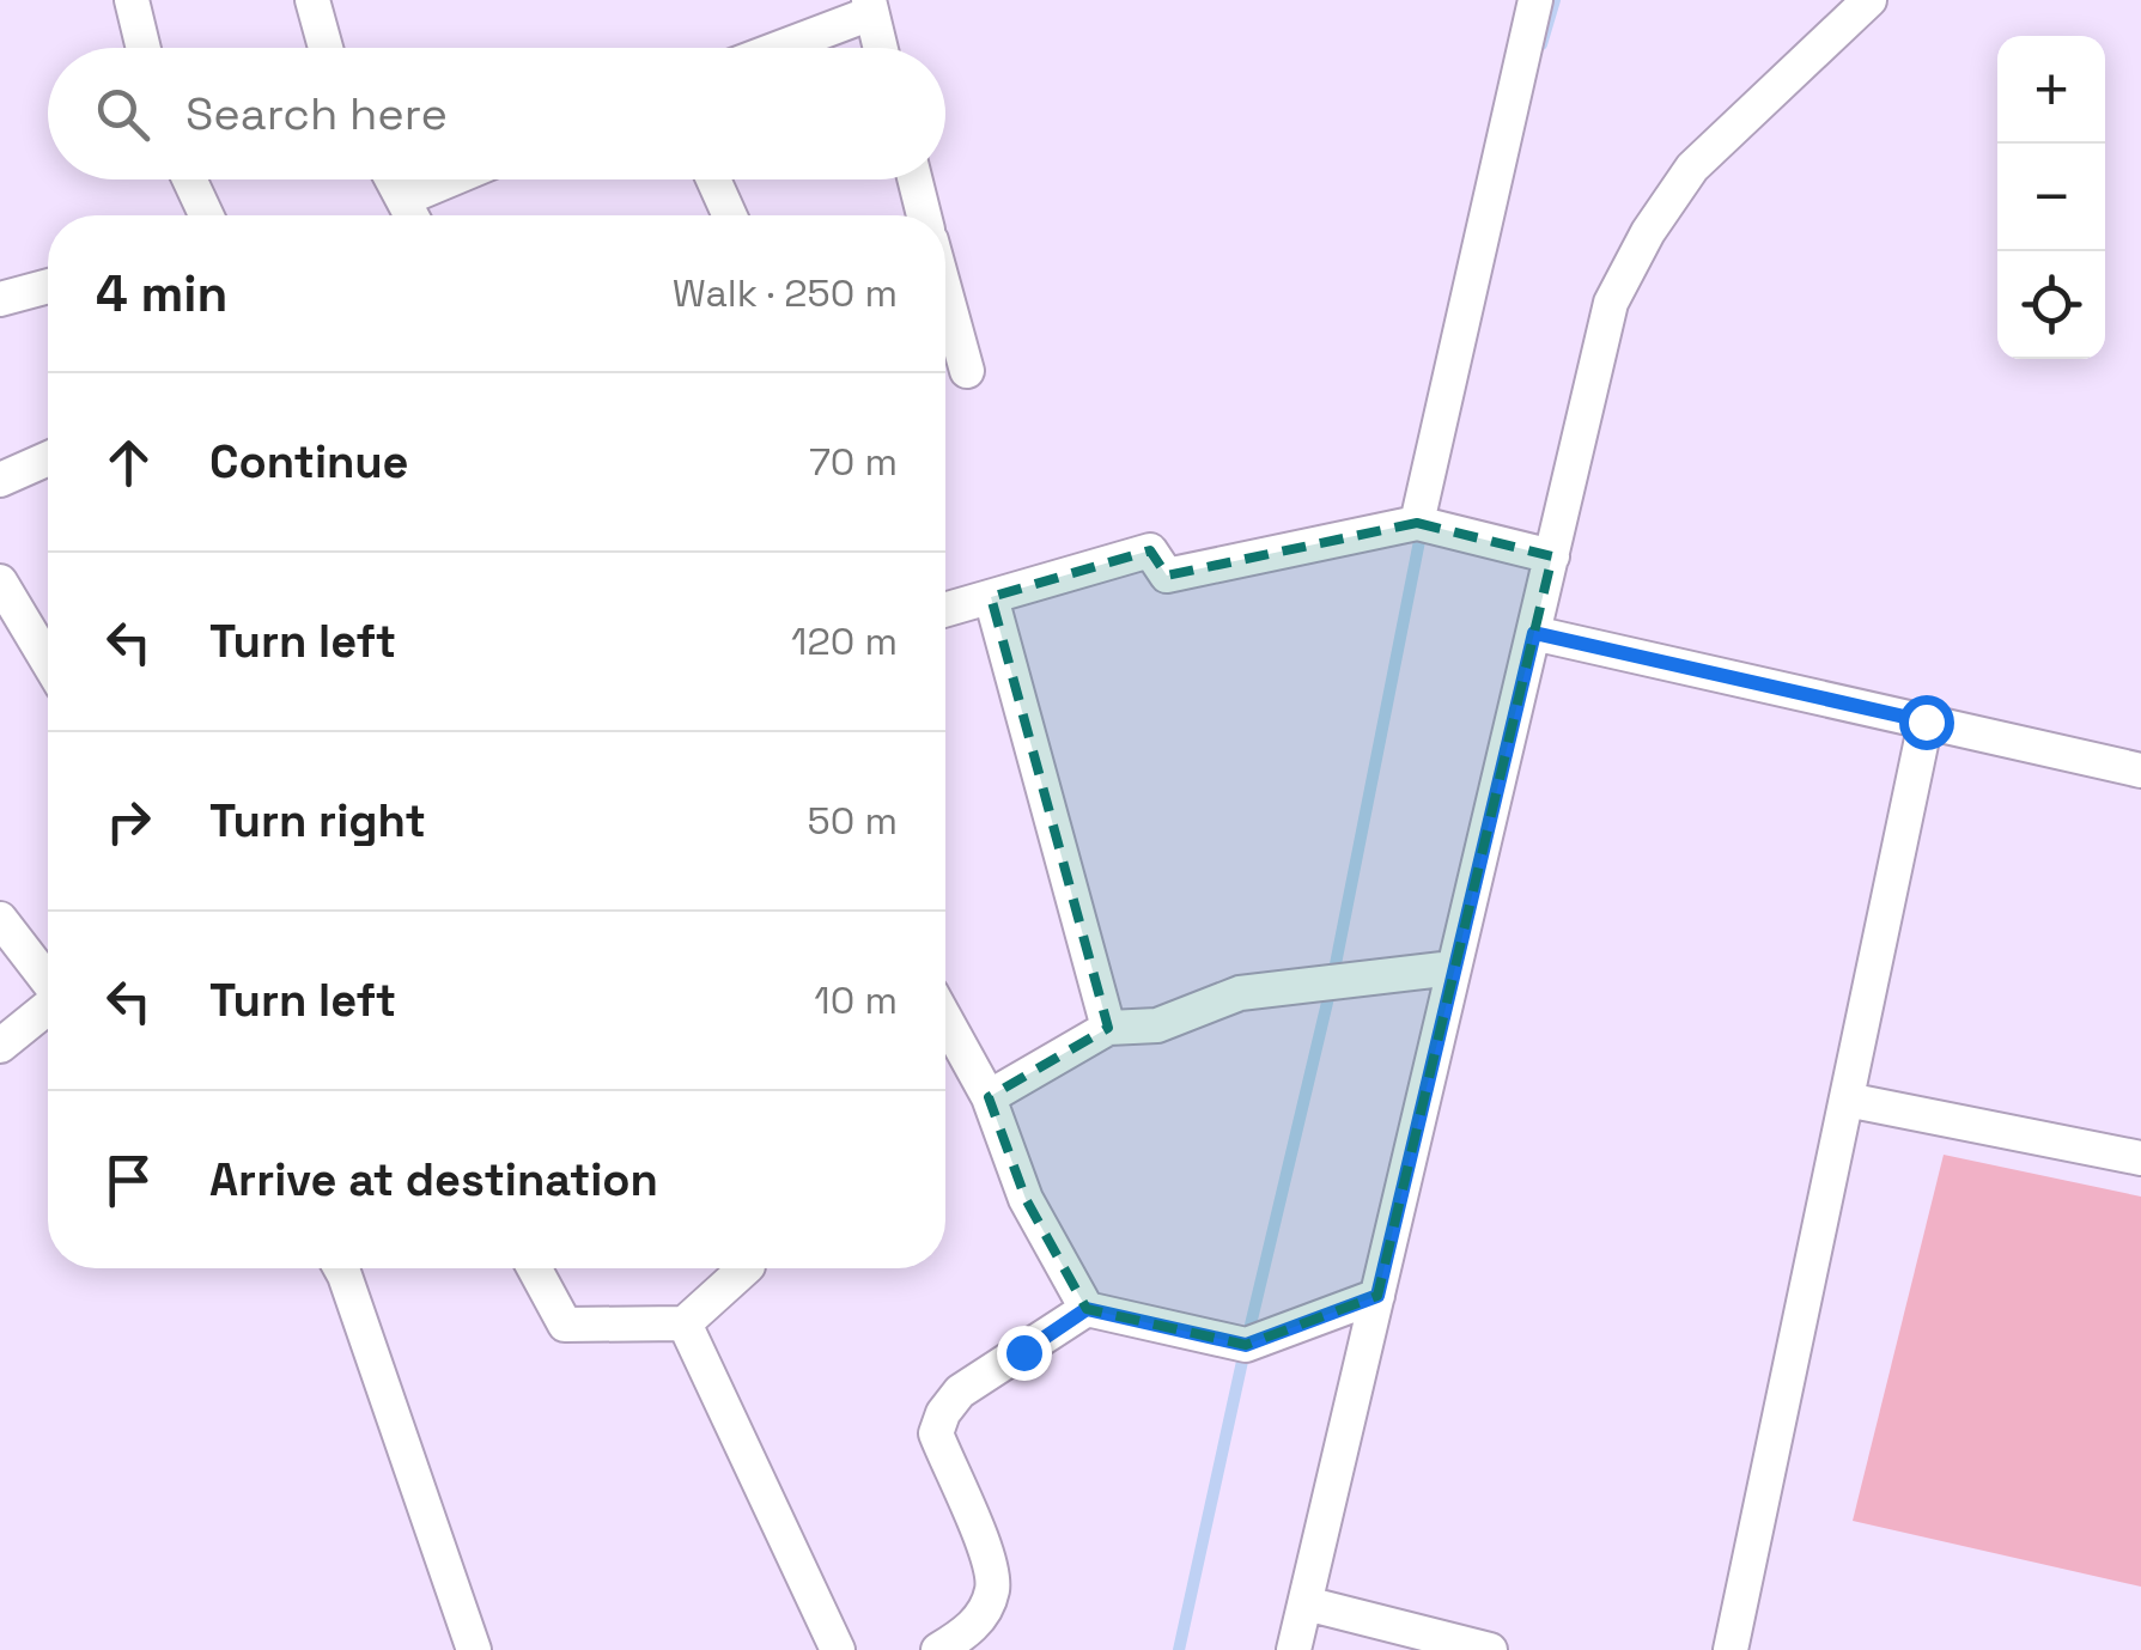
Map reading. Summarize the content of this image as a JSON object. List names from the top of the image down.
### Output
{
  "page": {
    "map_buttons": ["+", "−"],
    "search": "Search here",
    "heading": ["4 min", "Walk · 250 m"],
    "list": [
      ["Continue", "70 m"],
      ["Turn left", "120 m"],
      ["Turn right", "50 m"],
      ["Turn left", "10 m"],
      "Arrive at destination"
    ]
  }
}
